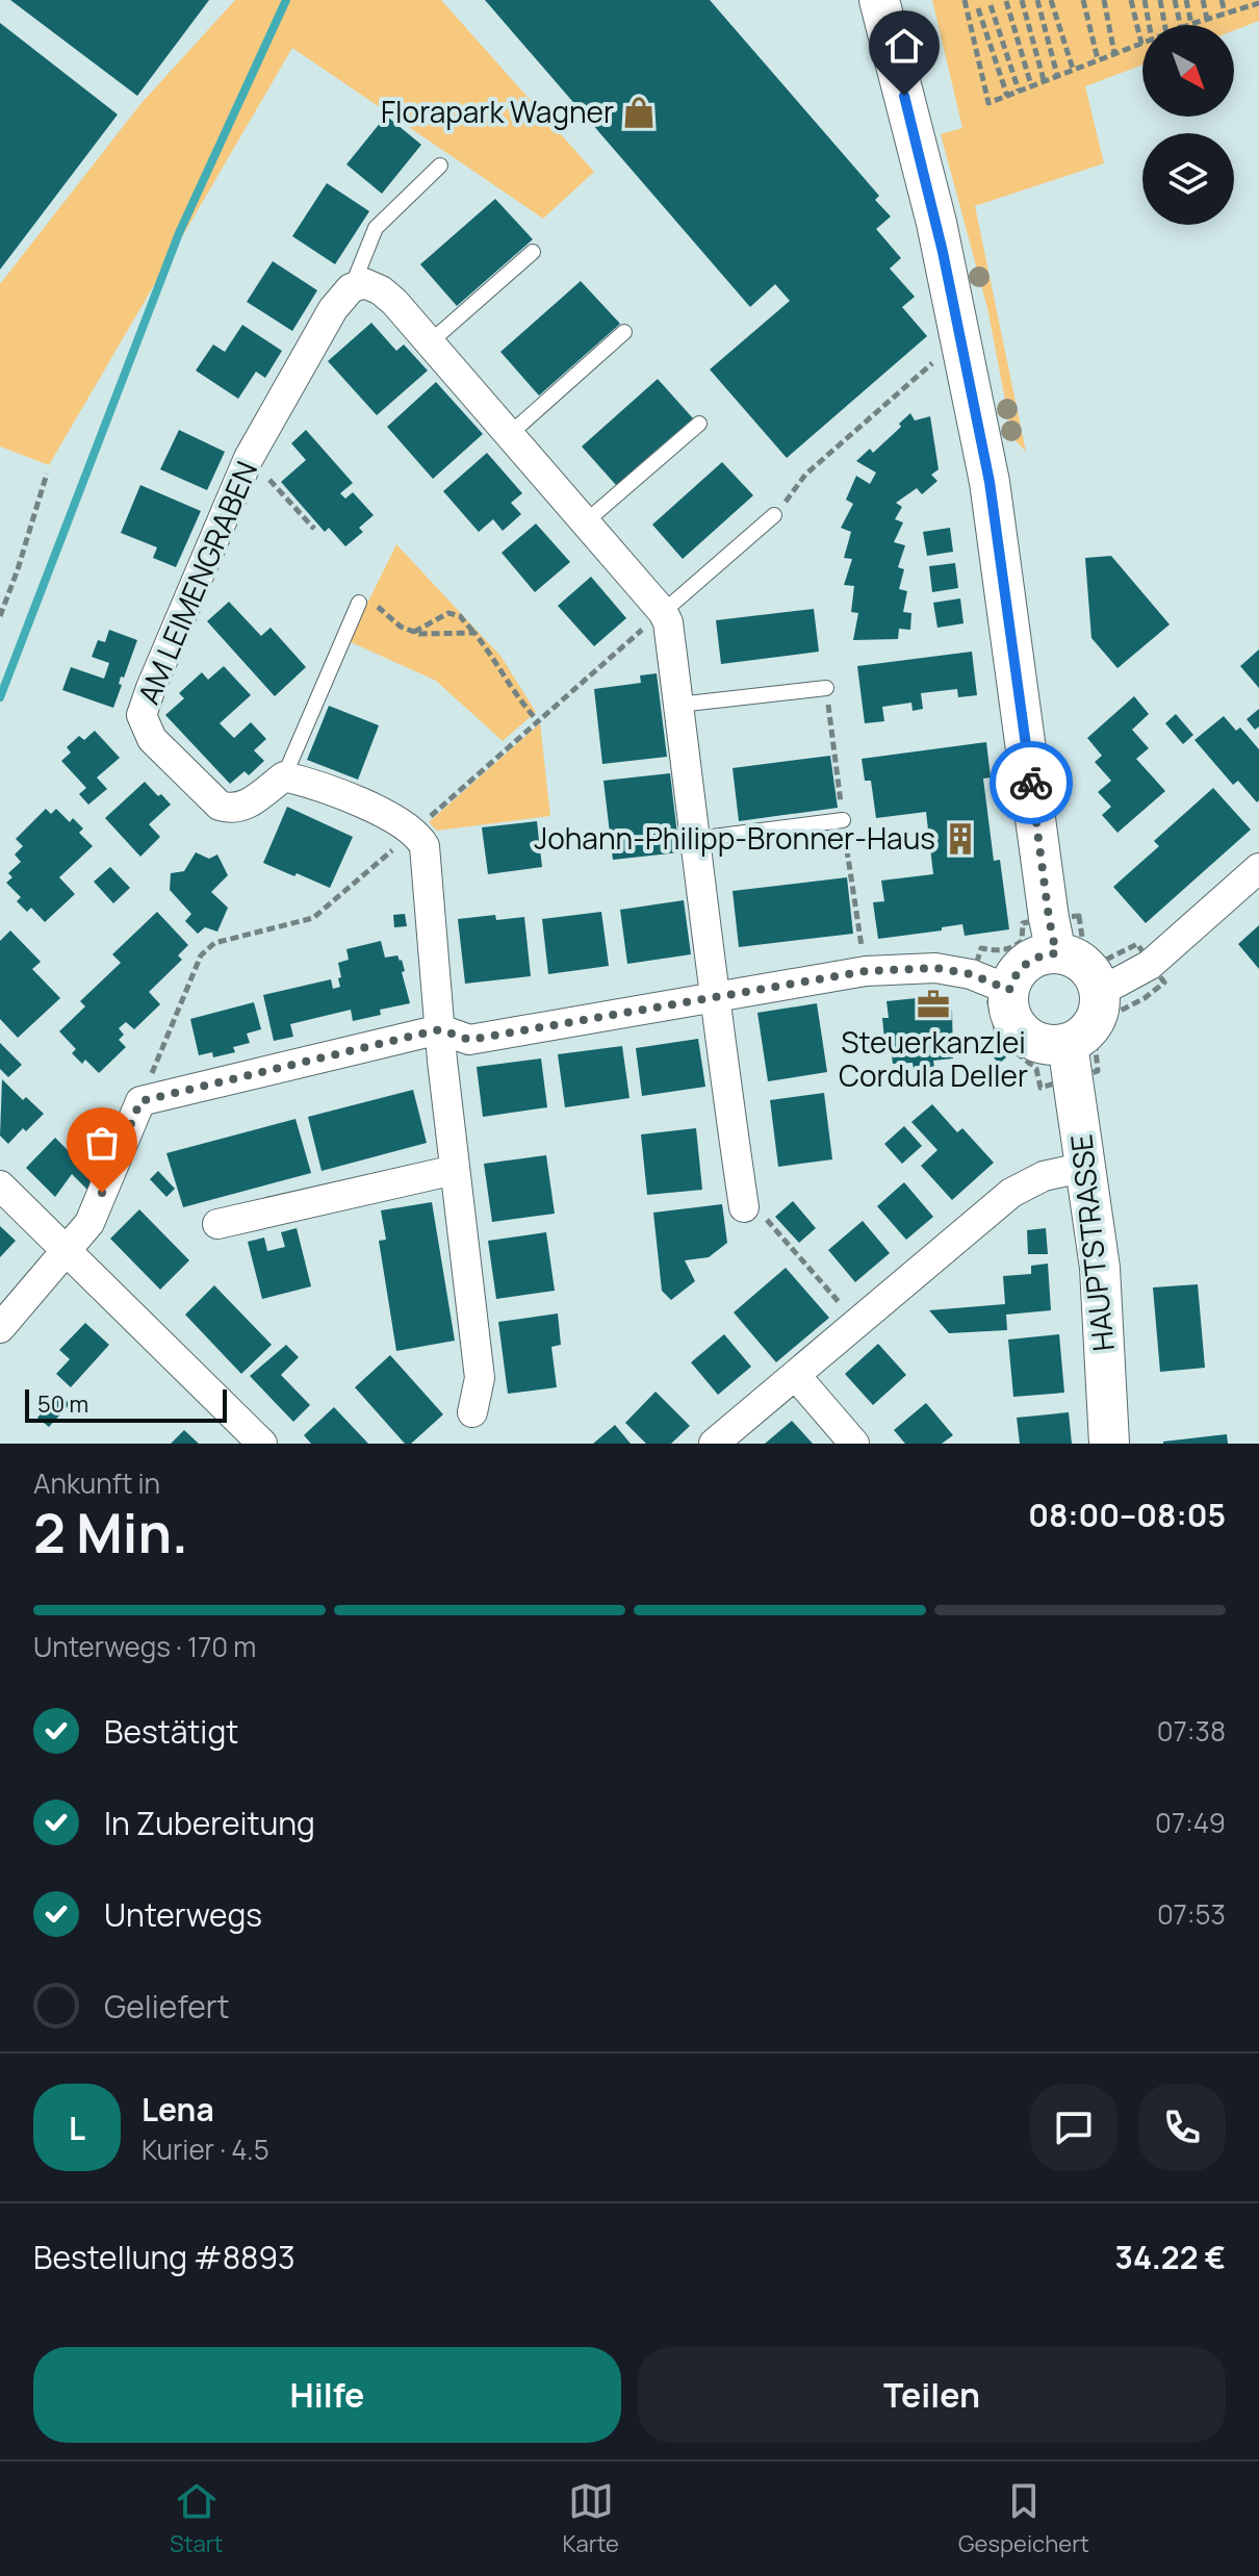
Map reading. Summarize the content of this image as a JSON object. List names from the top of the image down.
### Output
{
  "streets": {
    "street": ["AM LEIMENGRABEN", "HAUPTSTRASSE"]
  },
  "places": {
    "shop": ["Florapark Wagner"],
    "building": ["Johann-Philipp-Bronner-Haus"],
    "office": ["Steuerkanzlei Cordula Deller"]
  },
  "scale_bar": "50 m",
  "north": "bottom right",
  "page": {
    "scale": "50 m",
    "heading": ["2 Min.", "Ankunft in", "08:00–08:05"],
    "panel": [
      "Lena",
      "Kurier · 4.5",
      "Bestellung #8893",
      "34.22 €"
    ],
    "bar": "Unterwegs · 170 m",
    "list": [
      ["Bestätigt", "07:38"],
      ["In Zubereitung", "07:49"],
      ["Unterwegs", "07:53"],
      "Geliefert"
    ],
    "round": "L",
    "buttons": ["Hilfe", "Teilen"],
    "tabs": ["Start", "Karte", "Gespeichert"]
  }
}
